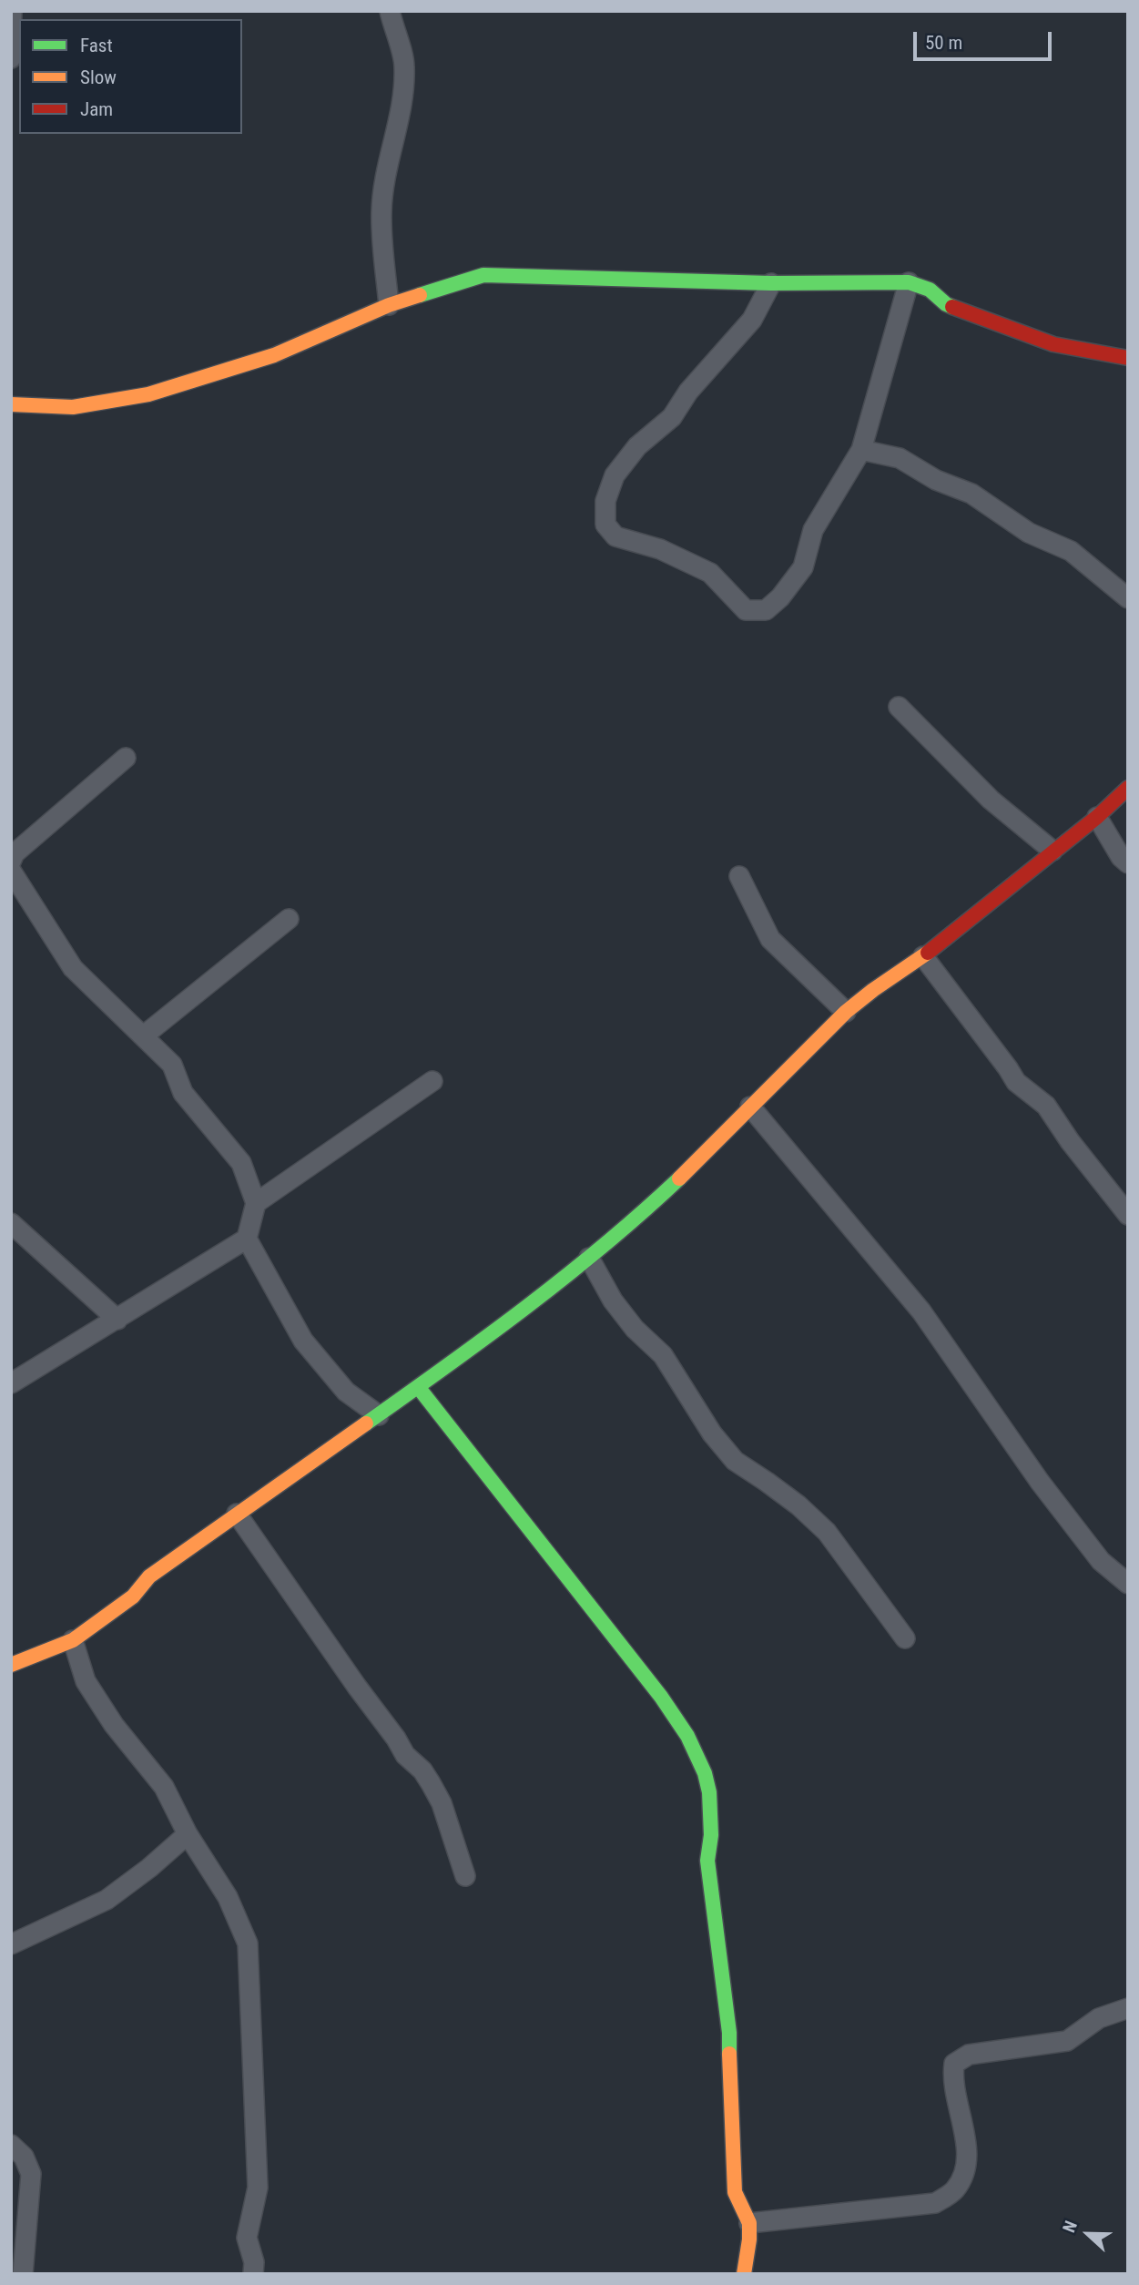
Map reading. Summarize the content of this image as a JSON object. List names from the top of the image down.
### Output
{
  "legend": ["Fast", "Slow", "Jam"],
  "scale_bar": "50 m",
  "north": "left"
}
